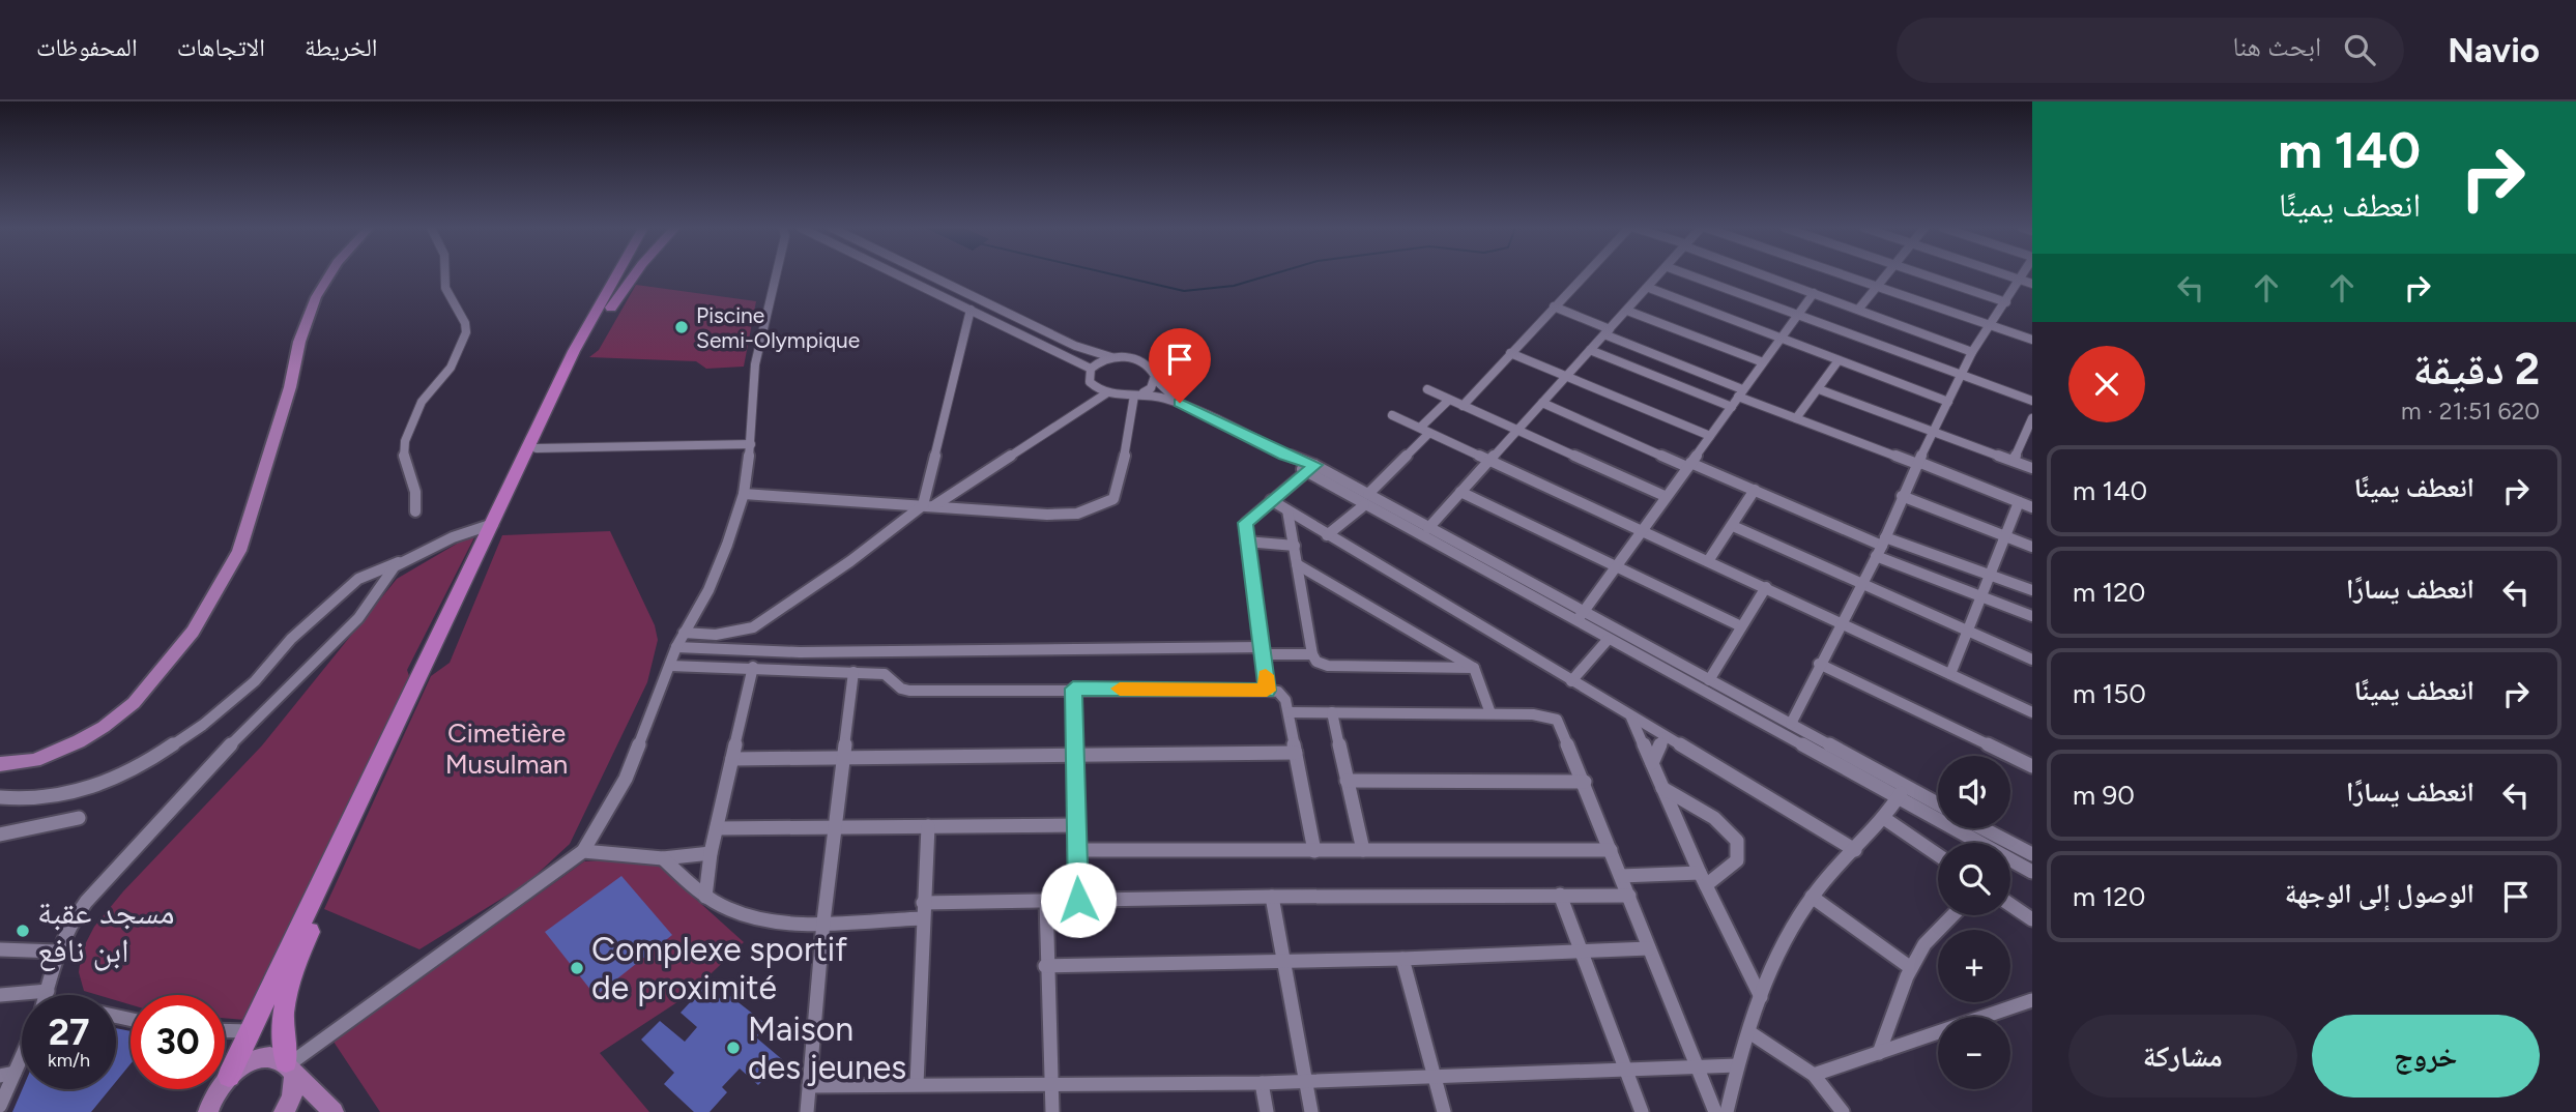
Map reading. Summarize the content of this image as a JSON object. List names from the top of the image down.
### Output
{
  "parks": ["Cimetière Musulman"],
  "places": [
    "Piscine Semi-Olympique",
    "مسجد عقبة ابن نافع",
    "Complexe sportif de proximité",
    "Maison des jeunes"
  ],
  "page": {
    "header": "Navio",
    "search": "ابحث هنا",
    "nav": ["الخريطة", "الاتجاهات", "المحفوظات"],
    "turn": ["140 m", "انعطف يمينًا"],
    "heading": ["2 دقيقة", "620 m · 21:51"],
    "list": [
      {
        "name": "انعطف يمينًا",
        "value": "140 m"
      },
      {
        "name": "انعطف يسارًا",
        "value": "120 m"
      },
      {
        "name": "انعطف يمينًا",
        "value": "150 m"
      },
      {
        "name": "انعطف يسارًا",
        "value": "90 m"
      },
      {
        "name": "الوصول إلى الوجهة",
        "value": "120 m"
      }
    ],
    "map_buttons": ["+", "−"],
    "speed": "27 km/h",
    "limit": "30",
    "buttons": ["خروج", "مشاركة"]
  }
}
